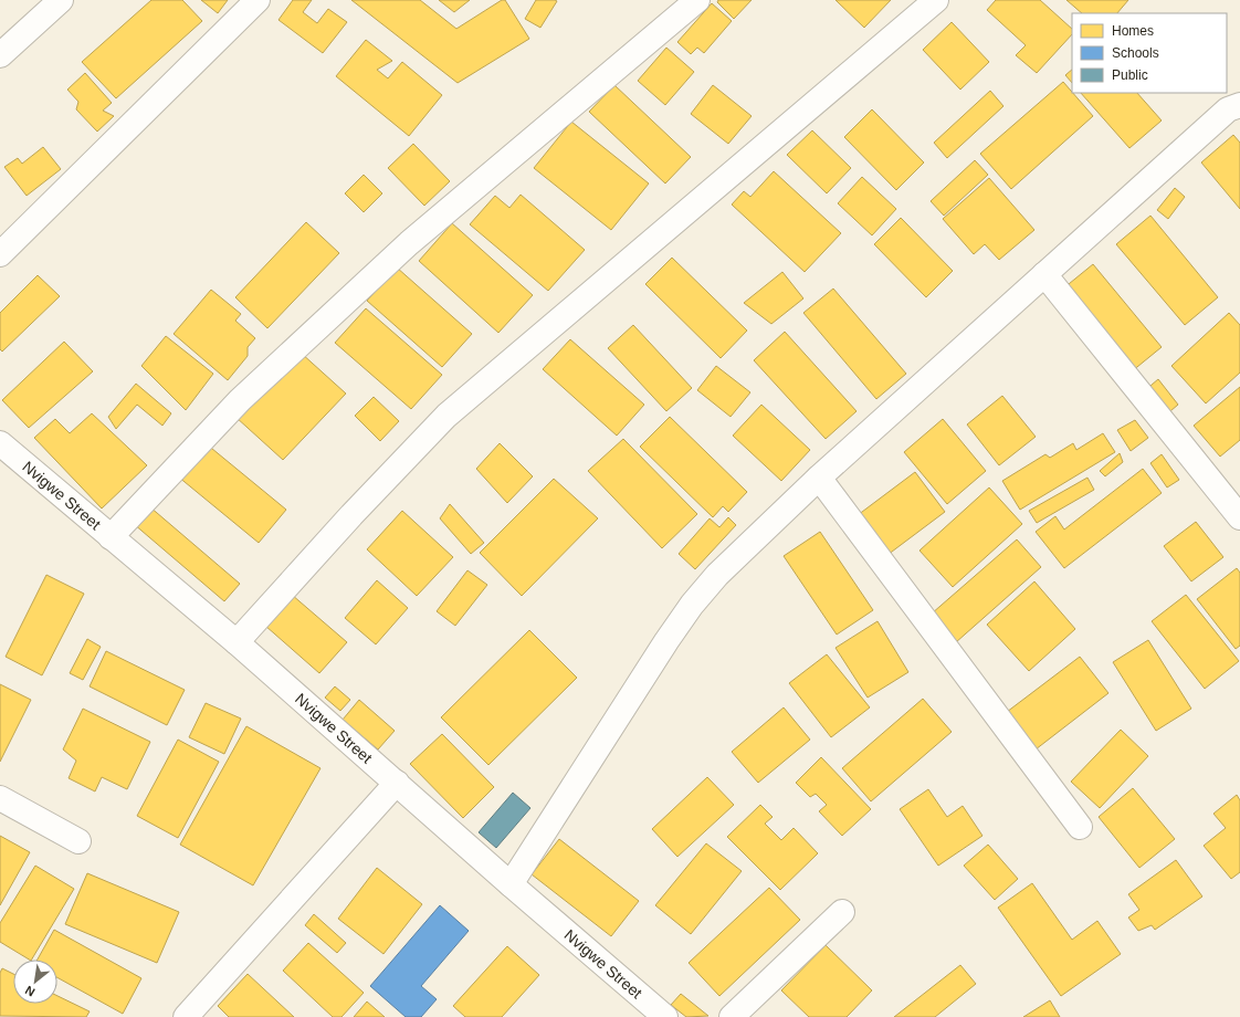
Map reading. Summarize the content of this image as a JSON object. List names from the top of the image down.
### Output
{
  "streets": {
    "street": ["Nvigwe Street"]
  },
  "legend": ["Homes", "Schools", "Public"],
  "north": "bottom left"
}
